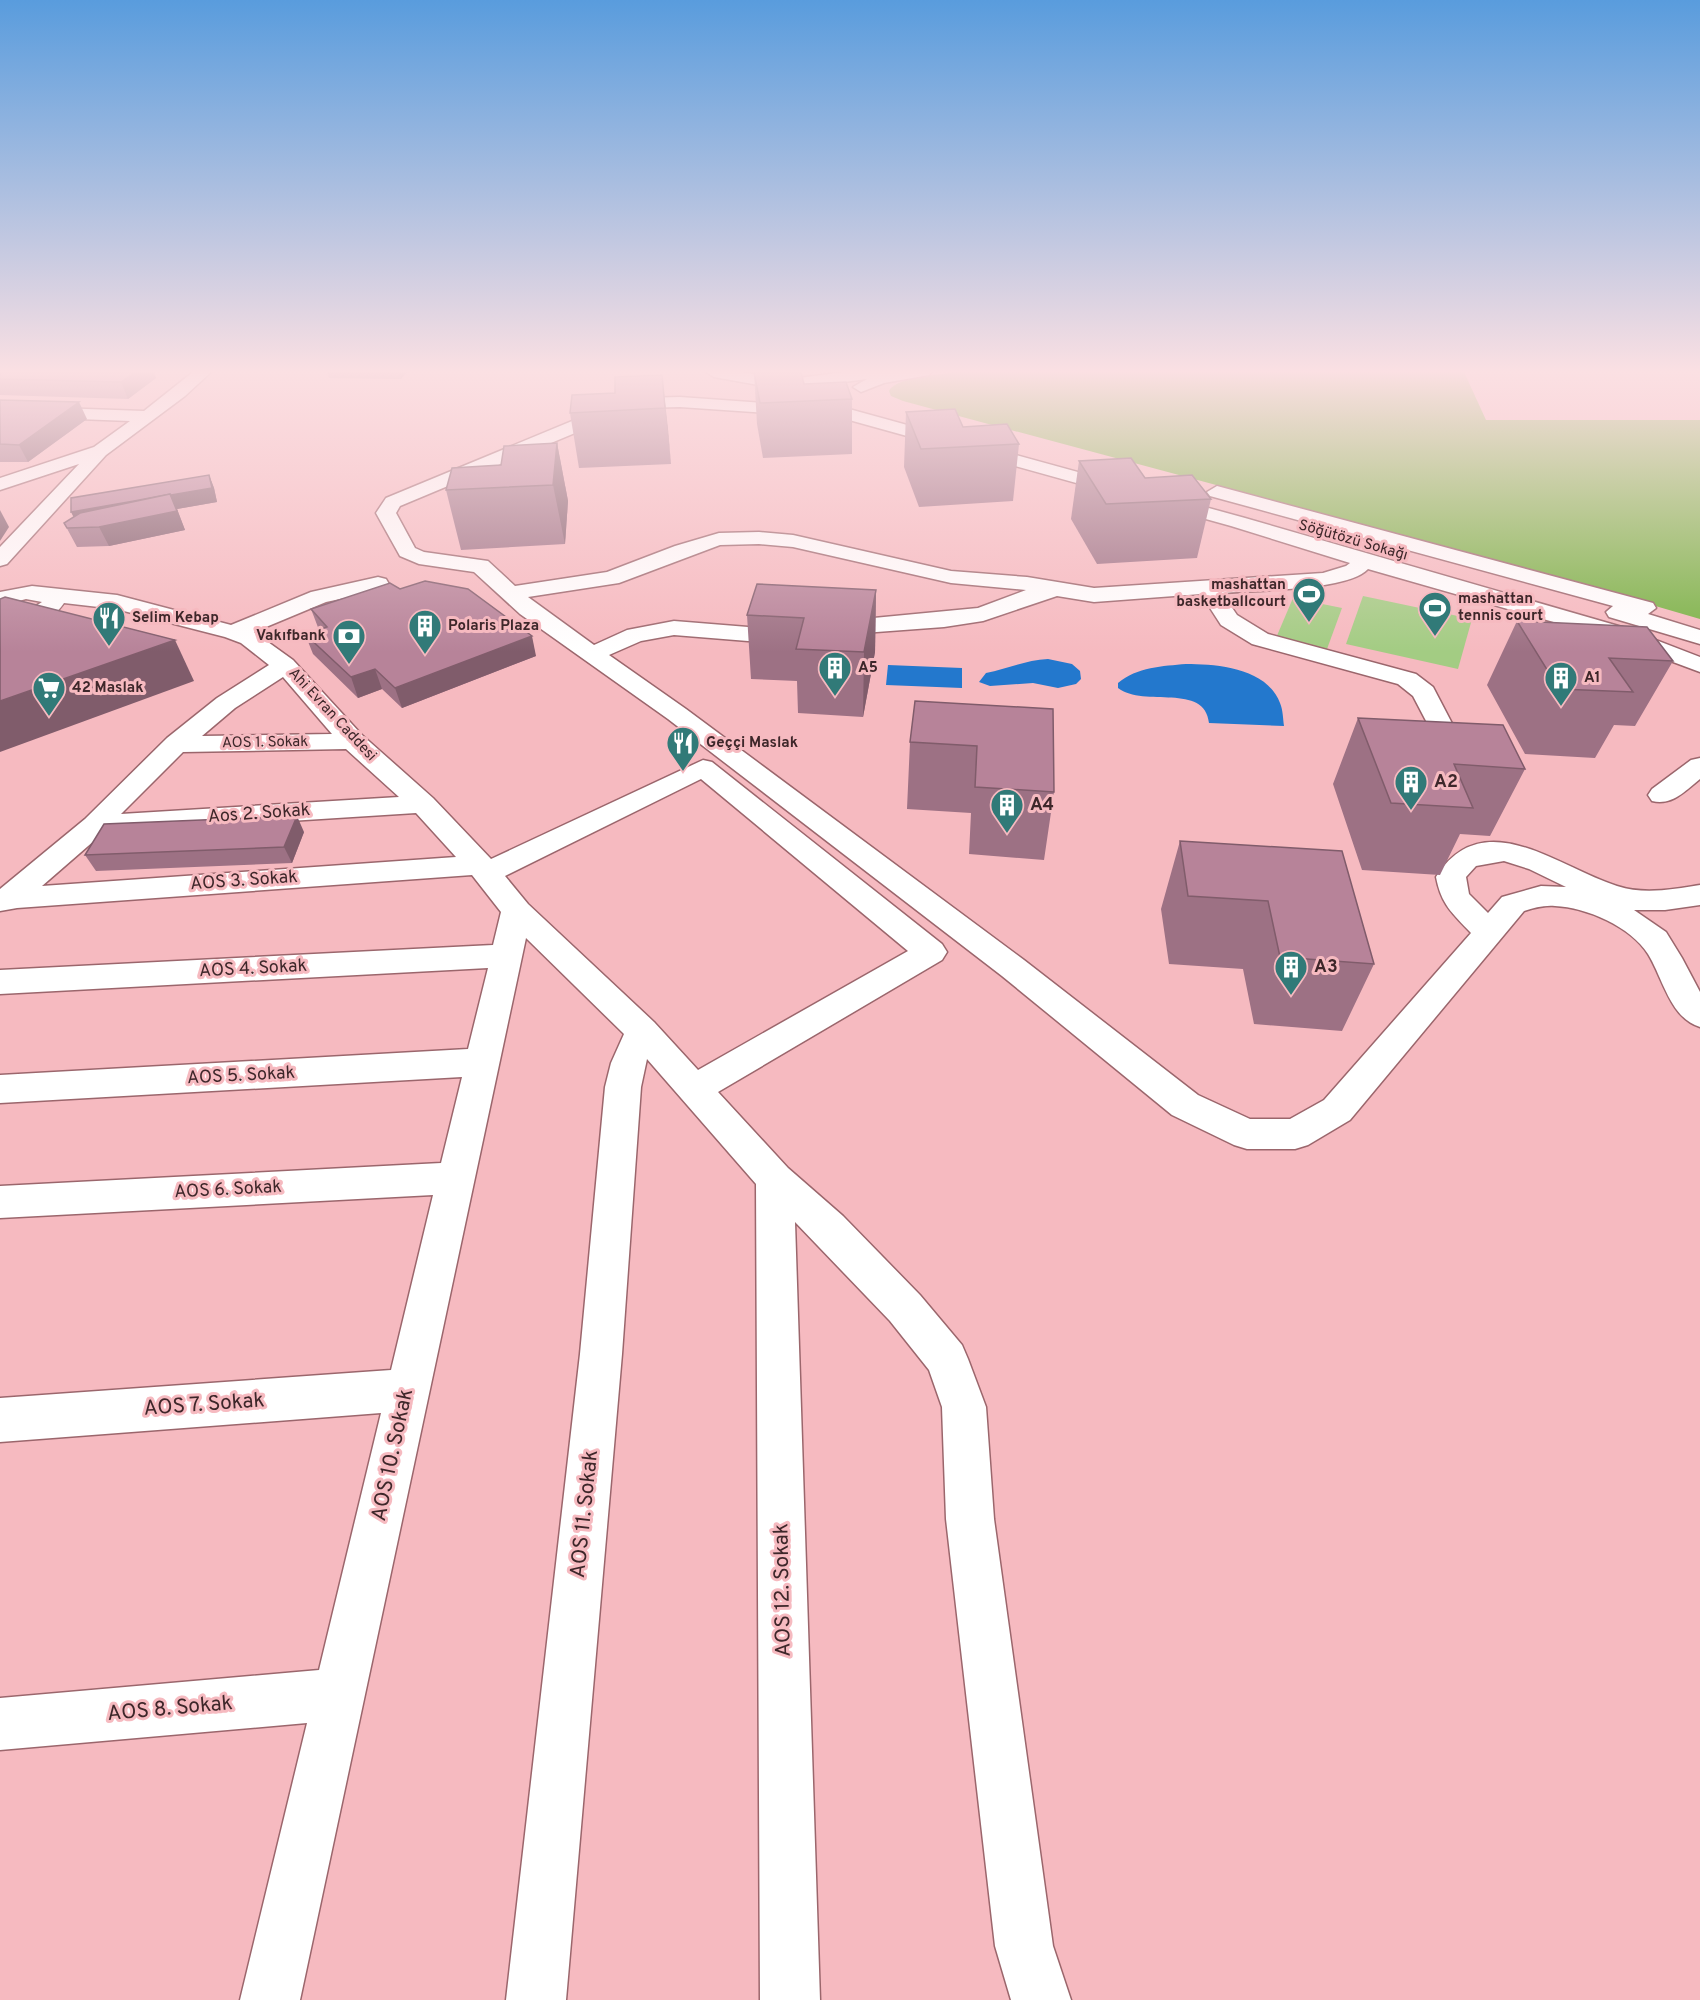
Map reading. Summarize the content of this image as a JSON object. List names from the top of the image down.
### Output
{
  "streets": {
    "street": [
      "Söğütözü Sokağı",
      "Ahi Evran Caddesi",
      "AOS 1. Sokak",
      "Aos 2. Sokak",
      "AOS 3. Sokak",
      "AOS 4. Sokak",
      "AOS 5. Sokak",
      "AOS 6. Sokak",
      "AOS 7. Sokak",
      "AOS 10. Sokak",
      "AOS 11. Sokak",
      "AOS 12. Sokak",
      "AOS 8. Sokak"
    ]
  },
  "crossings": [
    ["Ahi Evran Caddesi", "AOS 1. Sokak"],
    ["Ahi Evran Caddesi", "Aos 2. Sokak"],
    ["Ahi Evran Caddesi", "AOS 3. Sokak"],
    ["Ahi Evran Caddesi", "AOS 10. Sokak"],
    ["Ahi Evran Caddesi", "AOS 11. Sokak"],
    ["Ahi Evran Caddesi", "AOS 12. Sokak"],
    ["AOS 4. Sokak", "AOS 10. Sokak"],
    ["AOS 5. Sokak", "AOS 10. Sokak"],
    ["AOS 6. Sokak", "AOS 10. Sokak"],
    ["AOS 7. Sokak", "AOS 10. Sokak"],
    ["AOS 10. Sokak", "AOS 8. Sokak"]
  ],
  "places": {
    "sports": ["mashattan basketballcourt", "mashattan tennis court"],
    "restaurant": ["Selim Kebap", "Geççi Maslak"],
    "building": [
      "Polaris Plaza",
      "A5",
      "A1",
      "A2",
      "A4",
      "A3"
    ],
    "bank": ["Vakıfbank"],
    "supermarket": ["42 Maslak"]
  }
}
